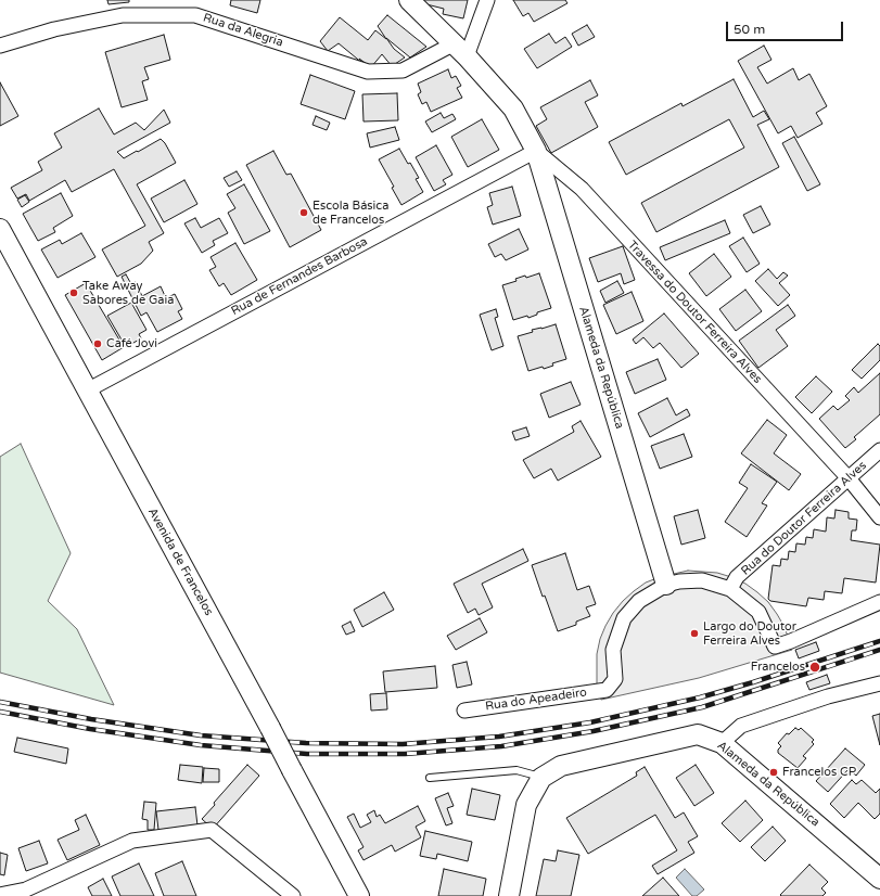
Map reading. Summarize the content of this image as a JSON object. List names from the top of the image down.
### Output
{
  "streets": {
    "main road": ["Alameda da República", "Avenida de Francelos"],
    "street": [
      "Rua da Alegria",
      "Rua de Fernandes Barbosa",
      "Travessa do Doutor Ferreira Alves",
      "Rua do Doutor Ferreira Alves",
      "Rua do Apeadeiro"
    ]
  },
  "crossings": [
    ["Rua da Alegria", "Alameda da República"],
    ["Rua de Fernandes Barbosa", "Travessa do Doutor Ferreira Alves"],
    ["Rua de Fernandes Barbosa", "Alameda da República"],
    ["Rua de Fernandes Barbosa", "Avenida de Francelos"],
    ["Travessa do Doutor Ferreira Alves", "Alameda da República"],
    ["Travessa do Doutor Ferreira Alves", "Rua do Doutor Ferreira Alves"],
    ["Alameda da República", "Rua do Apeadeiro"]
  ],
  "places": [
    "Escola Básica de Francelos",
    "Take Away Sabores de Gaia",
    "Café Jovi",
    "Largo do Doutor Ferreira Alves",
    "Francelos",
    "Francelos CP"
  ],
  "scale_bar": "50 m"
}
